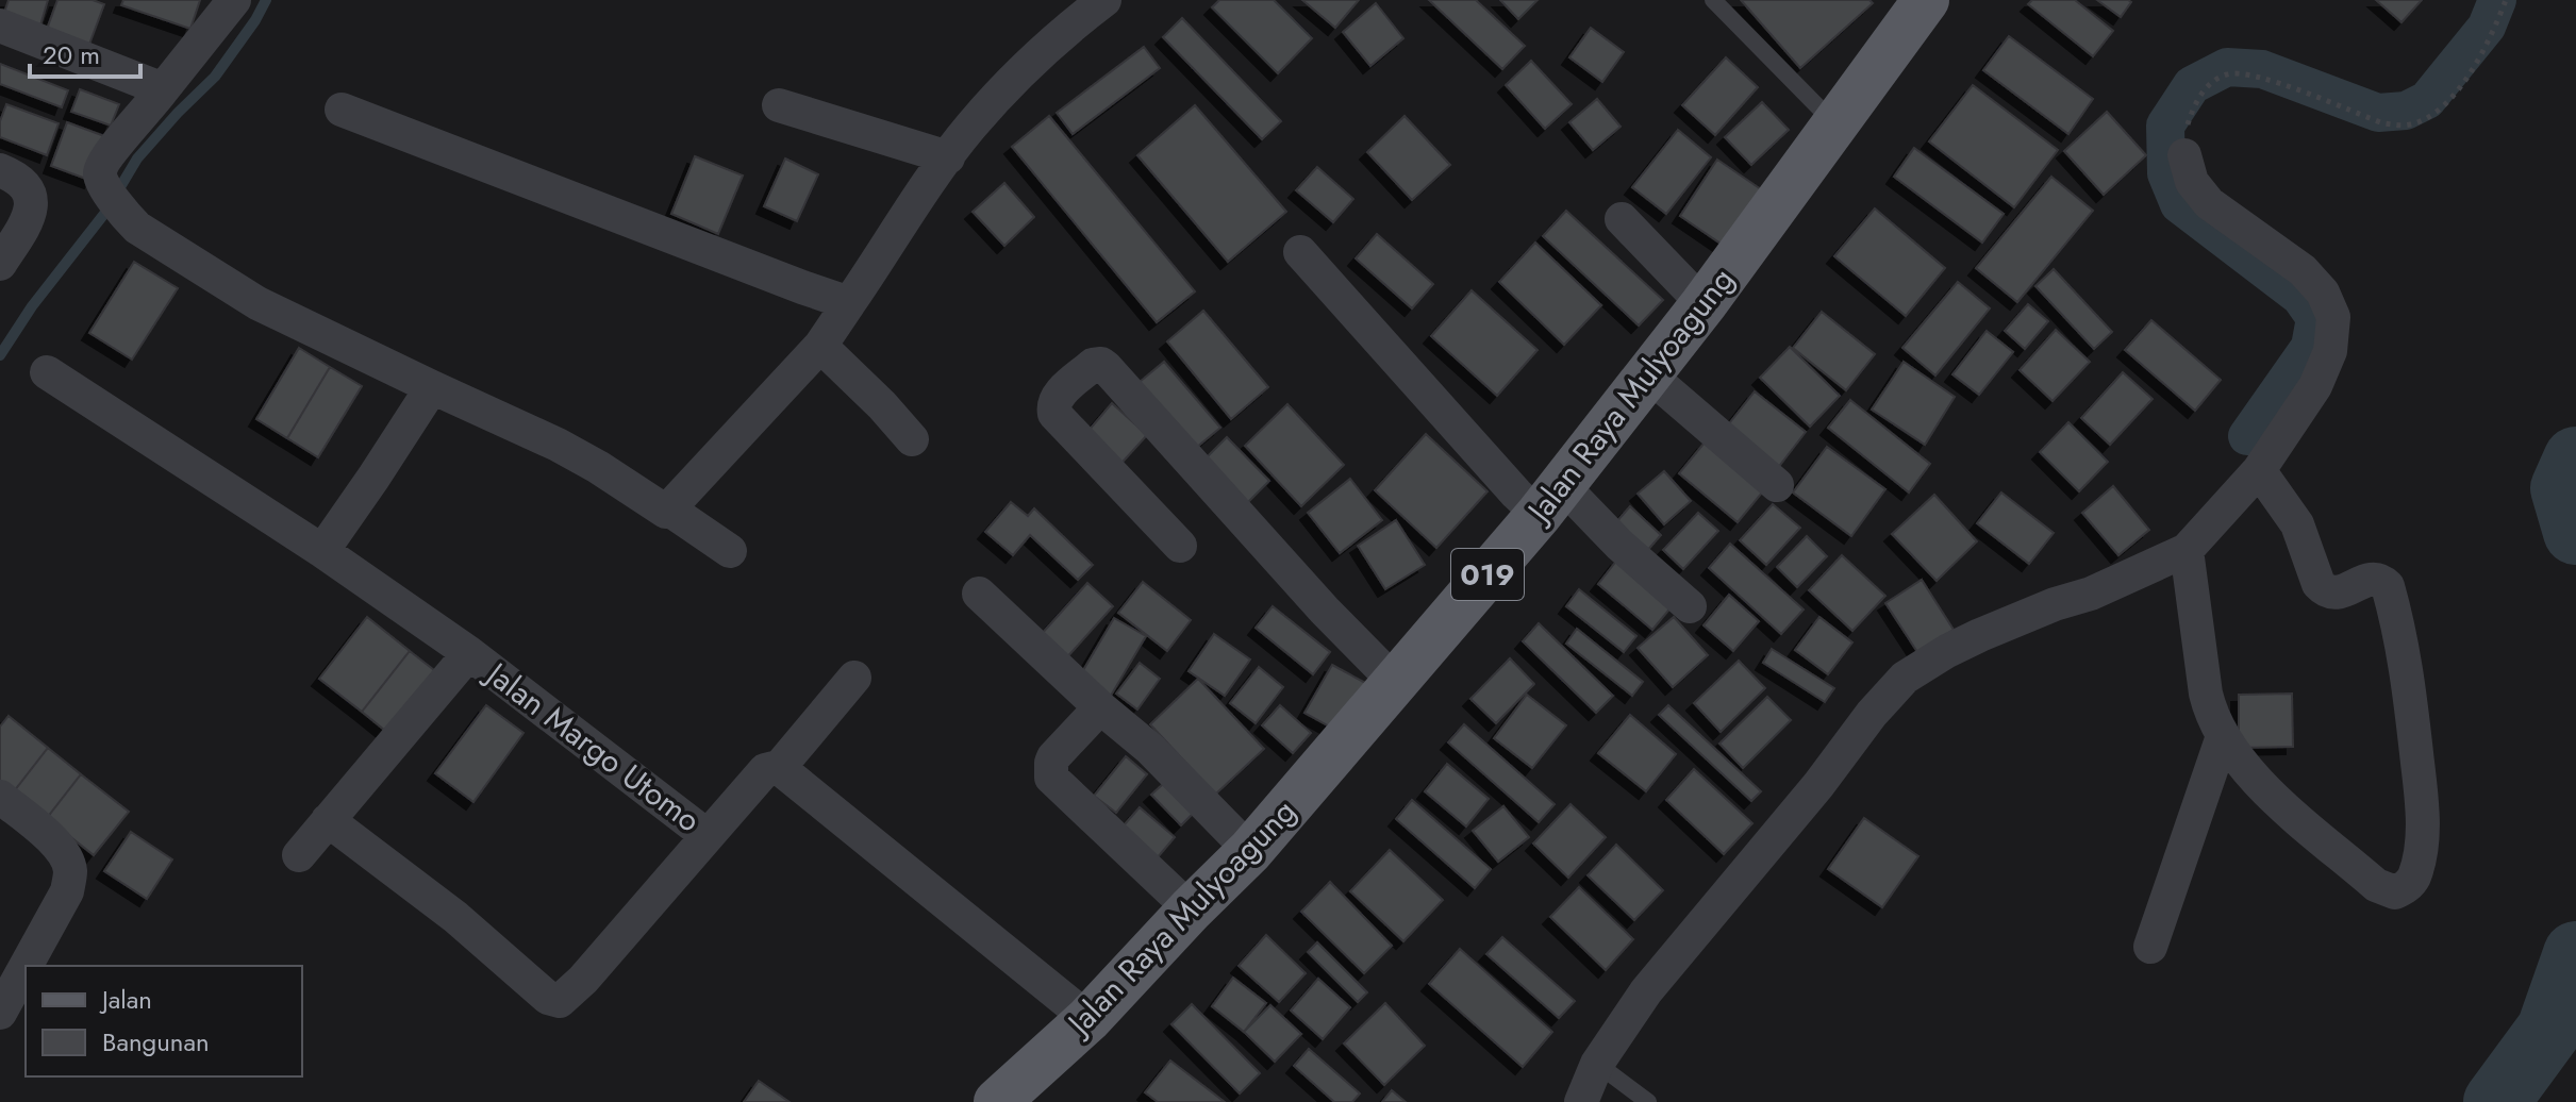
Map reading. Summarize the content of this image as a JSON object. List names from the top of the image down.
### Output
{
  "streets": {
    "main road": ["Jalan Raya Mulyoagung", "019"],
    "street": ["Jalan Margo Utomo"]
  },
  "legend": ["Jalan", "Bangunan"],
  "scale_bar": "20 m"
}
